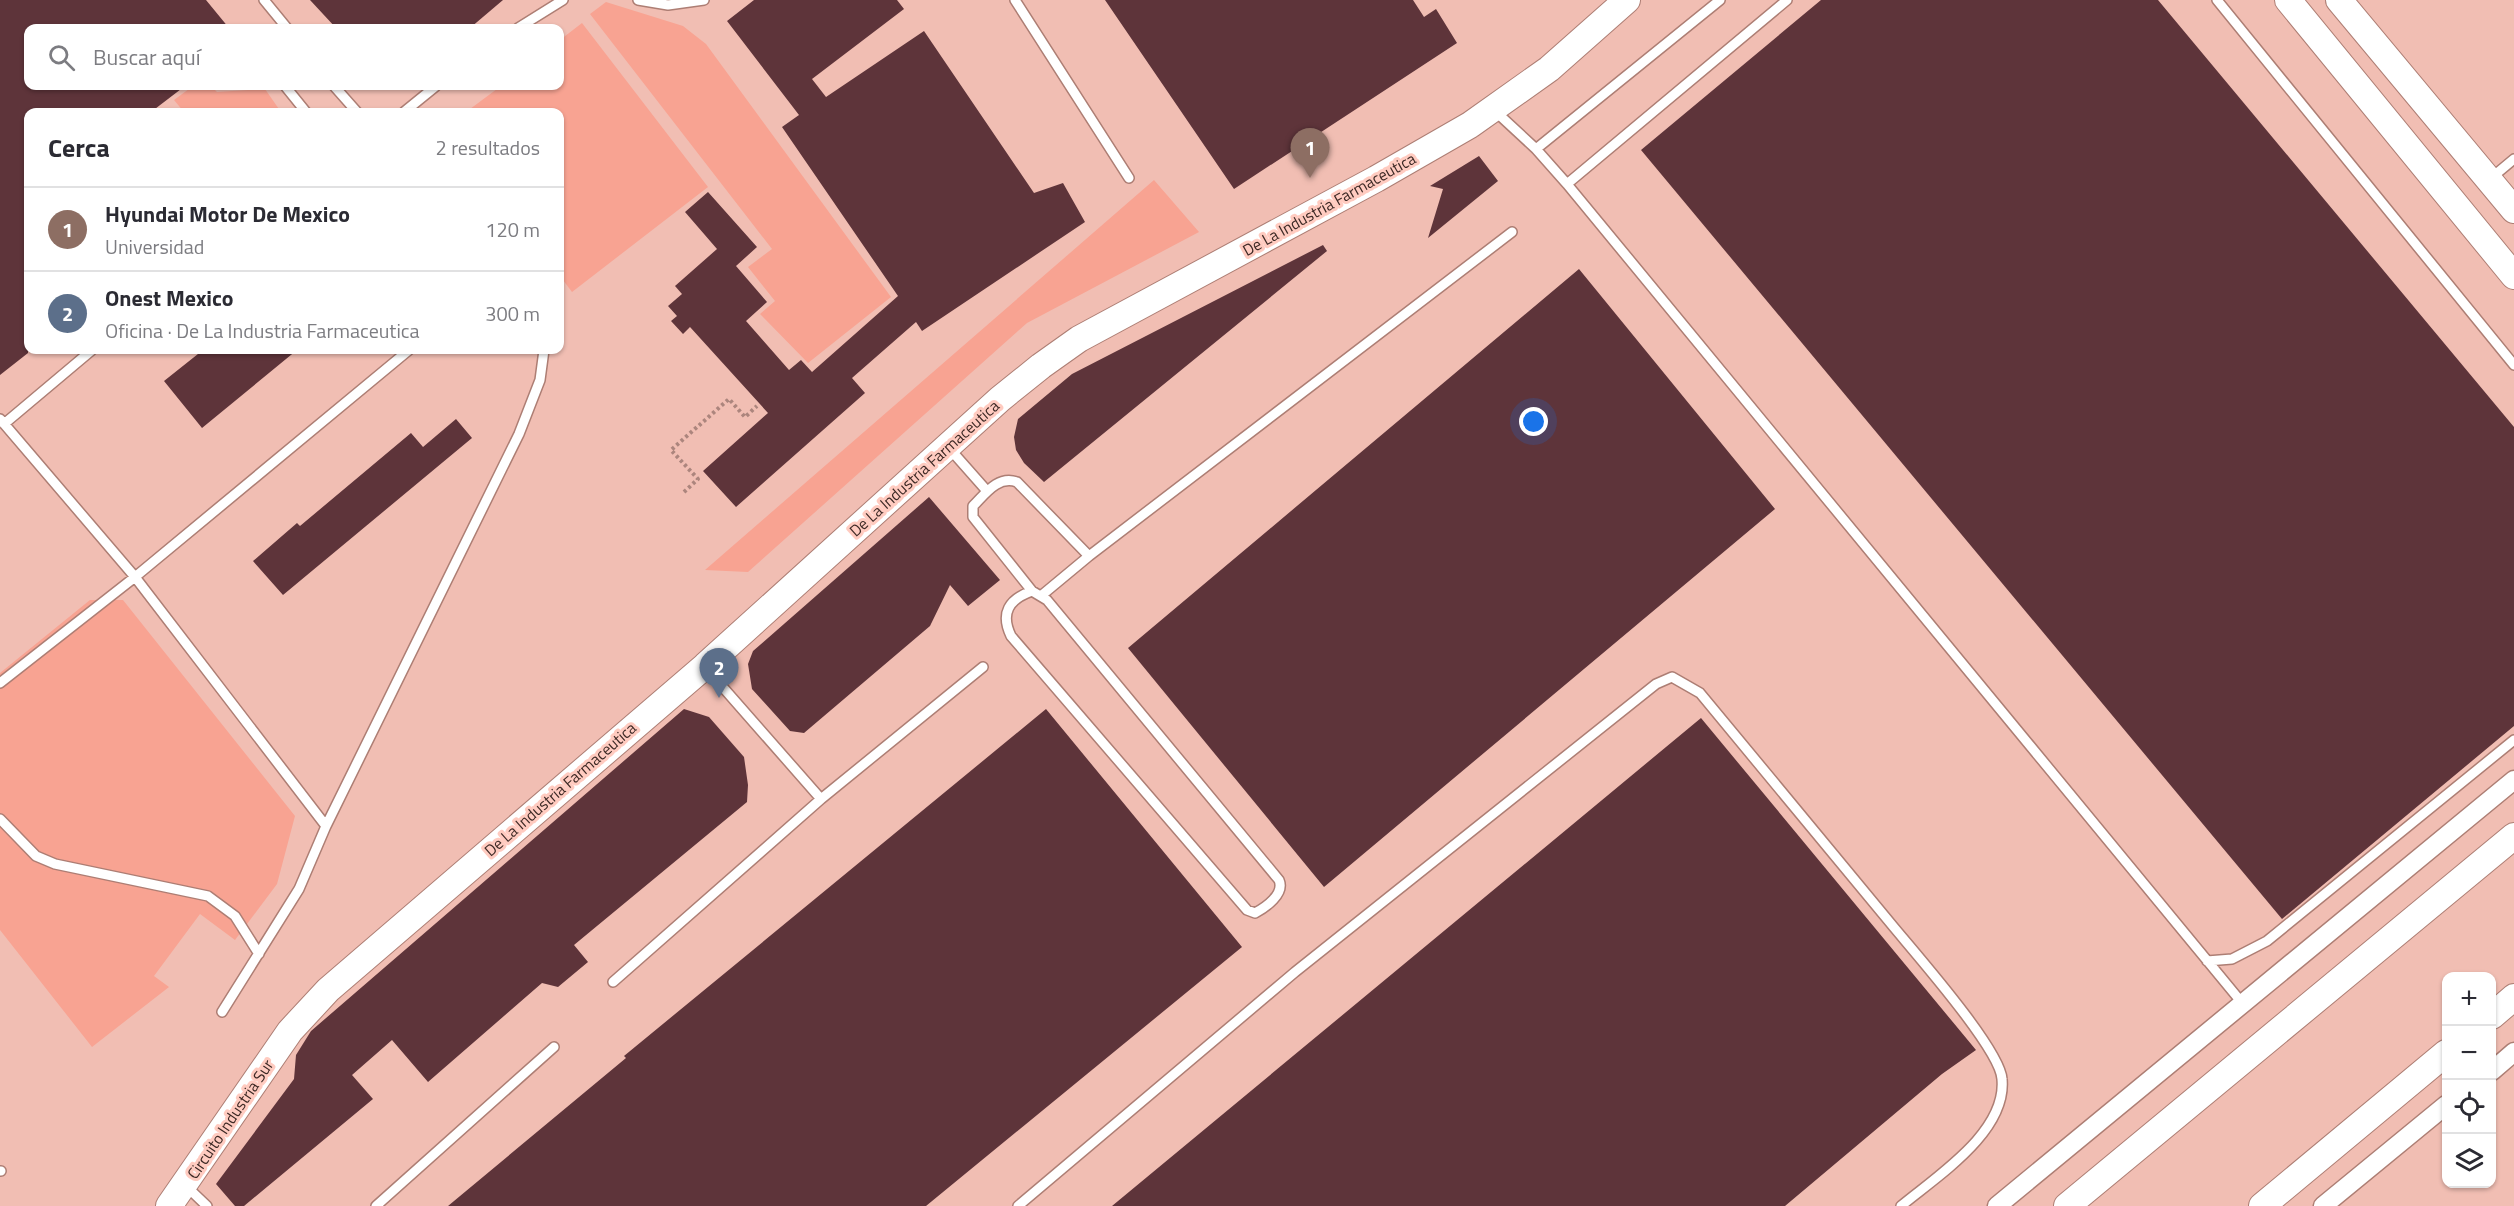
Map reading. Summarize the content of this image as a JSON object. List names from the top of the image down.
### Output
{
  "streets": {
    "main road": ["De La Industria Farmaceutica", "Circuito Industria Sur"]
  },
  "crossings": [
    ["De La Industria Farmaceutica", "Circuito Industria Sur"]
  ],
  "page": {
    "search": "Buscar aquí",
    "heading": ["Cerca", "2 resultados"],
    "pins": ["1", "2"],
    "list": [
      {
        "mark": "1",
        "name": "Hyundai Motor De Mexico",
        "note": "Universidad",
        "value": "120 m"
      },
      {
        "mark": "2",
        "name": "Onest Mexico",
        "note": "Oficina · De La Industria Farmaceutica",
        "value": "300 m"
      }
    ],
    "map_buttons": ["+", "−"]
  }
}
